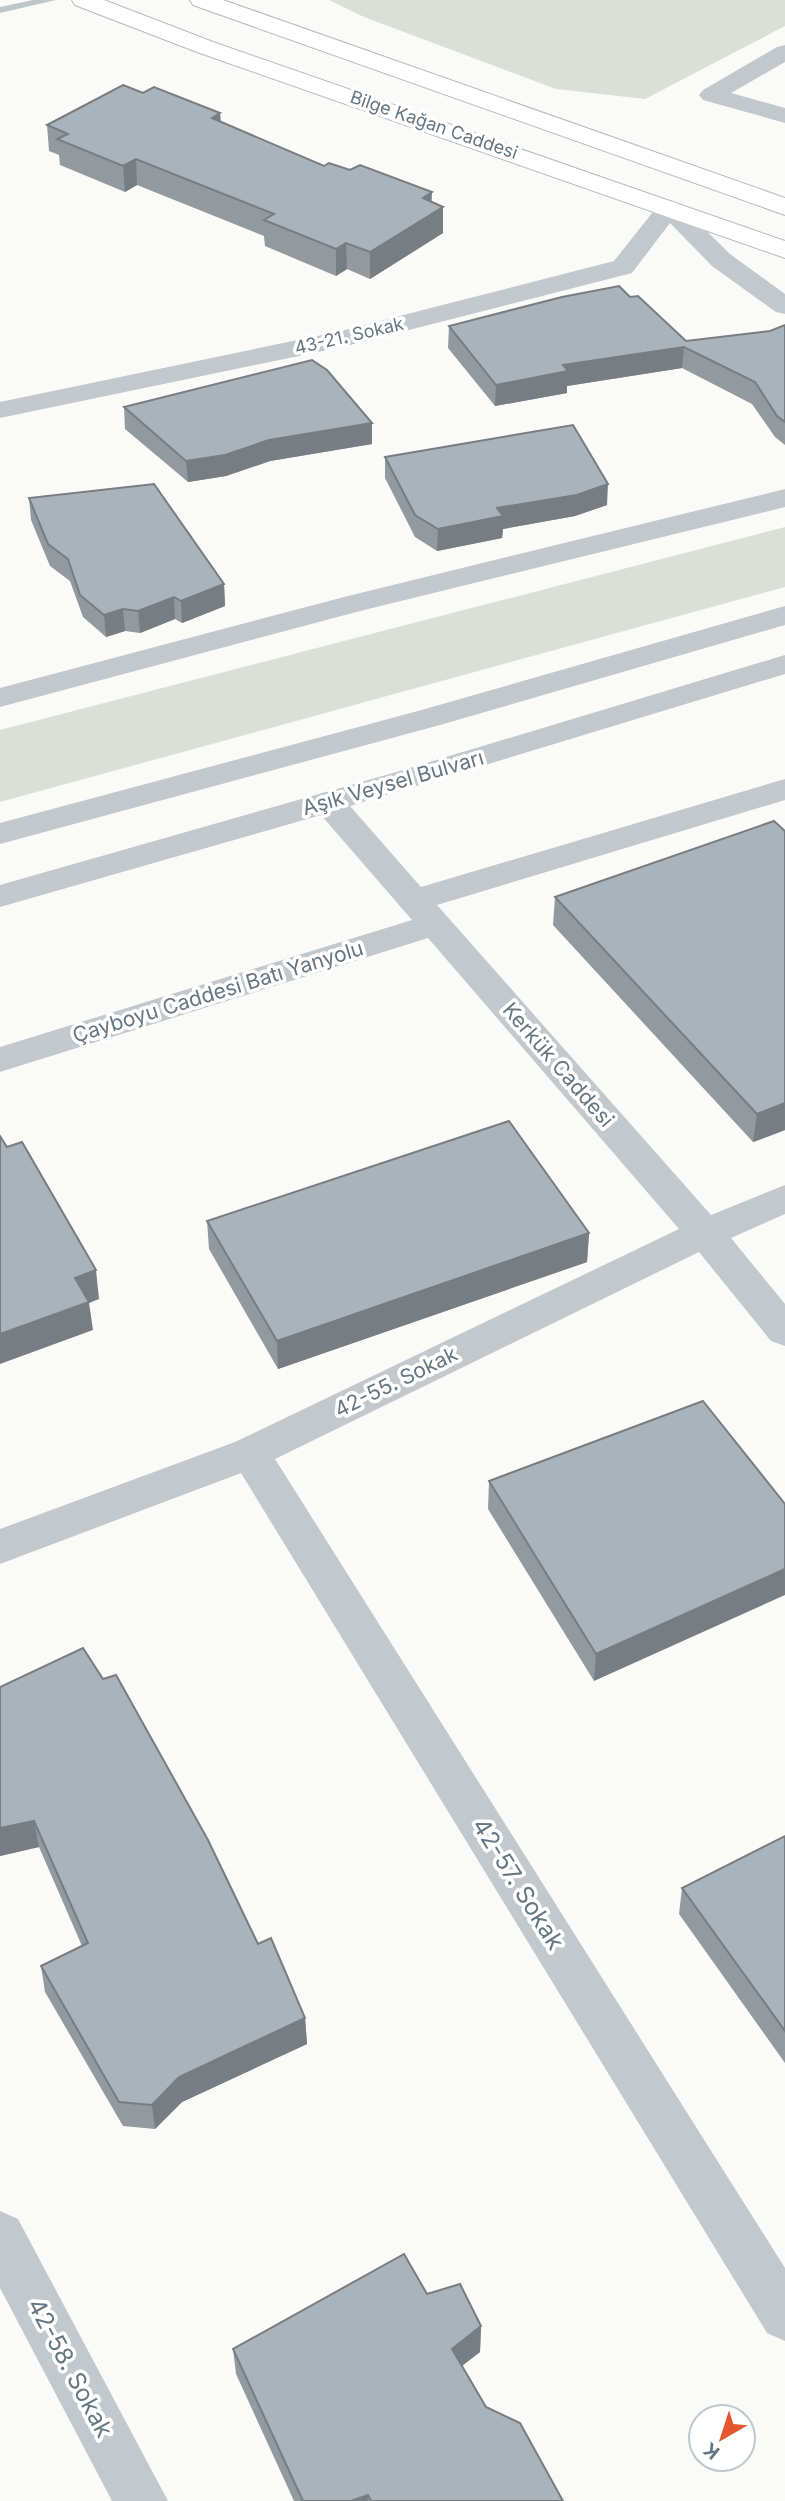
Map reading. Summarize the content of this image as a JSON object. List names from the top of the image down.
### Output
{
  "streets": {
    "main road": ["Bilge Kağan Caddesi"],
    "street": [
      "43-21. Sokak",
      "Aşık Veysel Bulvarı",
      "Çayboyu Caddesi Batı Yanyolu",
      "Kerkük Caddesi",
      "42-55. Sokak",
      "42-57. Sokak",
      "42-58. Sokak"
    ]
  },
  "crossings": [
    ["Bilge Kağan Caddesi", "43-21. Sokak"],
    ["Aşık Veysel Bulvarı", "Kerkük Caddesi"],
    ["Çayboyu Caddesi Batı Yanyolu", "Kerkük Caddesi"],
    ["Kerkük Caddesi", "42-55. Sokak"],
    ["42-55. Sokak", "42-57. Sokak"]
  ],
  "north": "bottom left"
}
